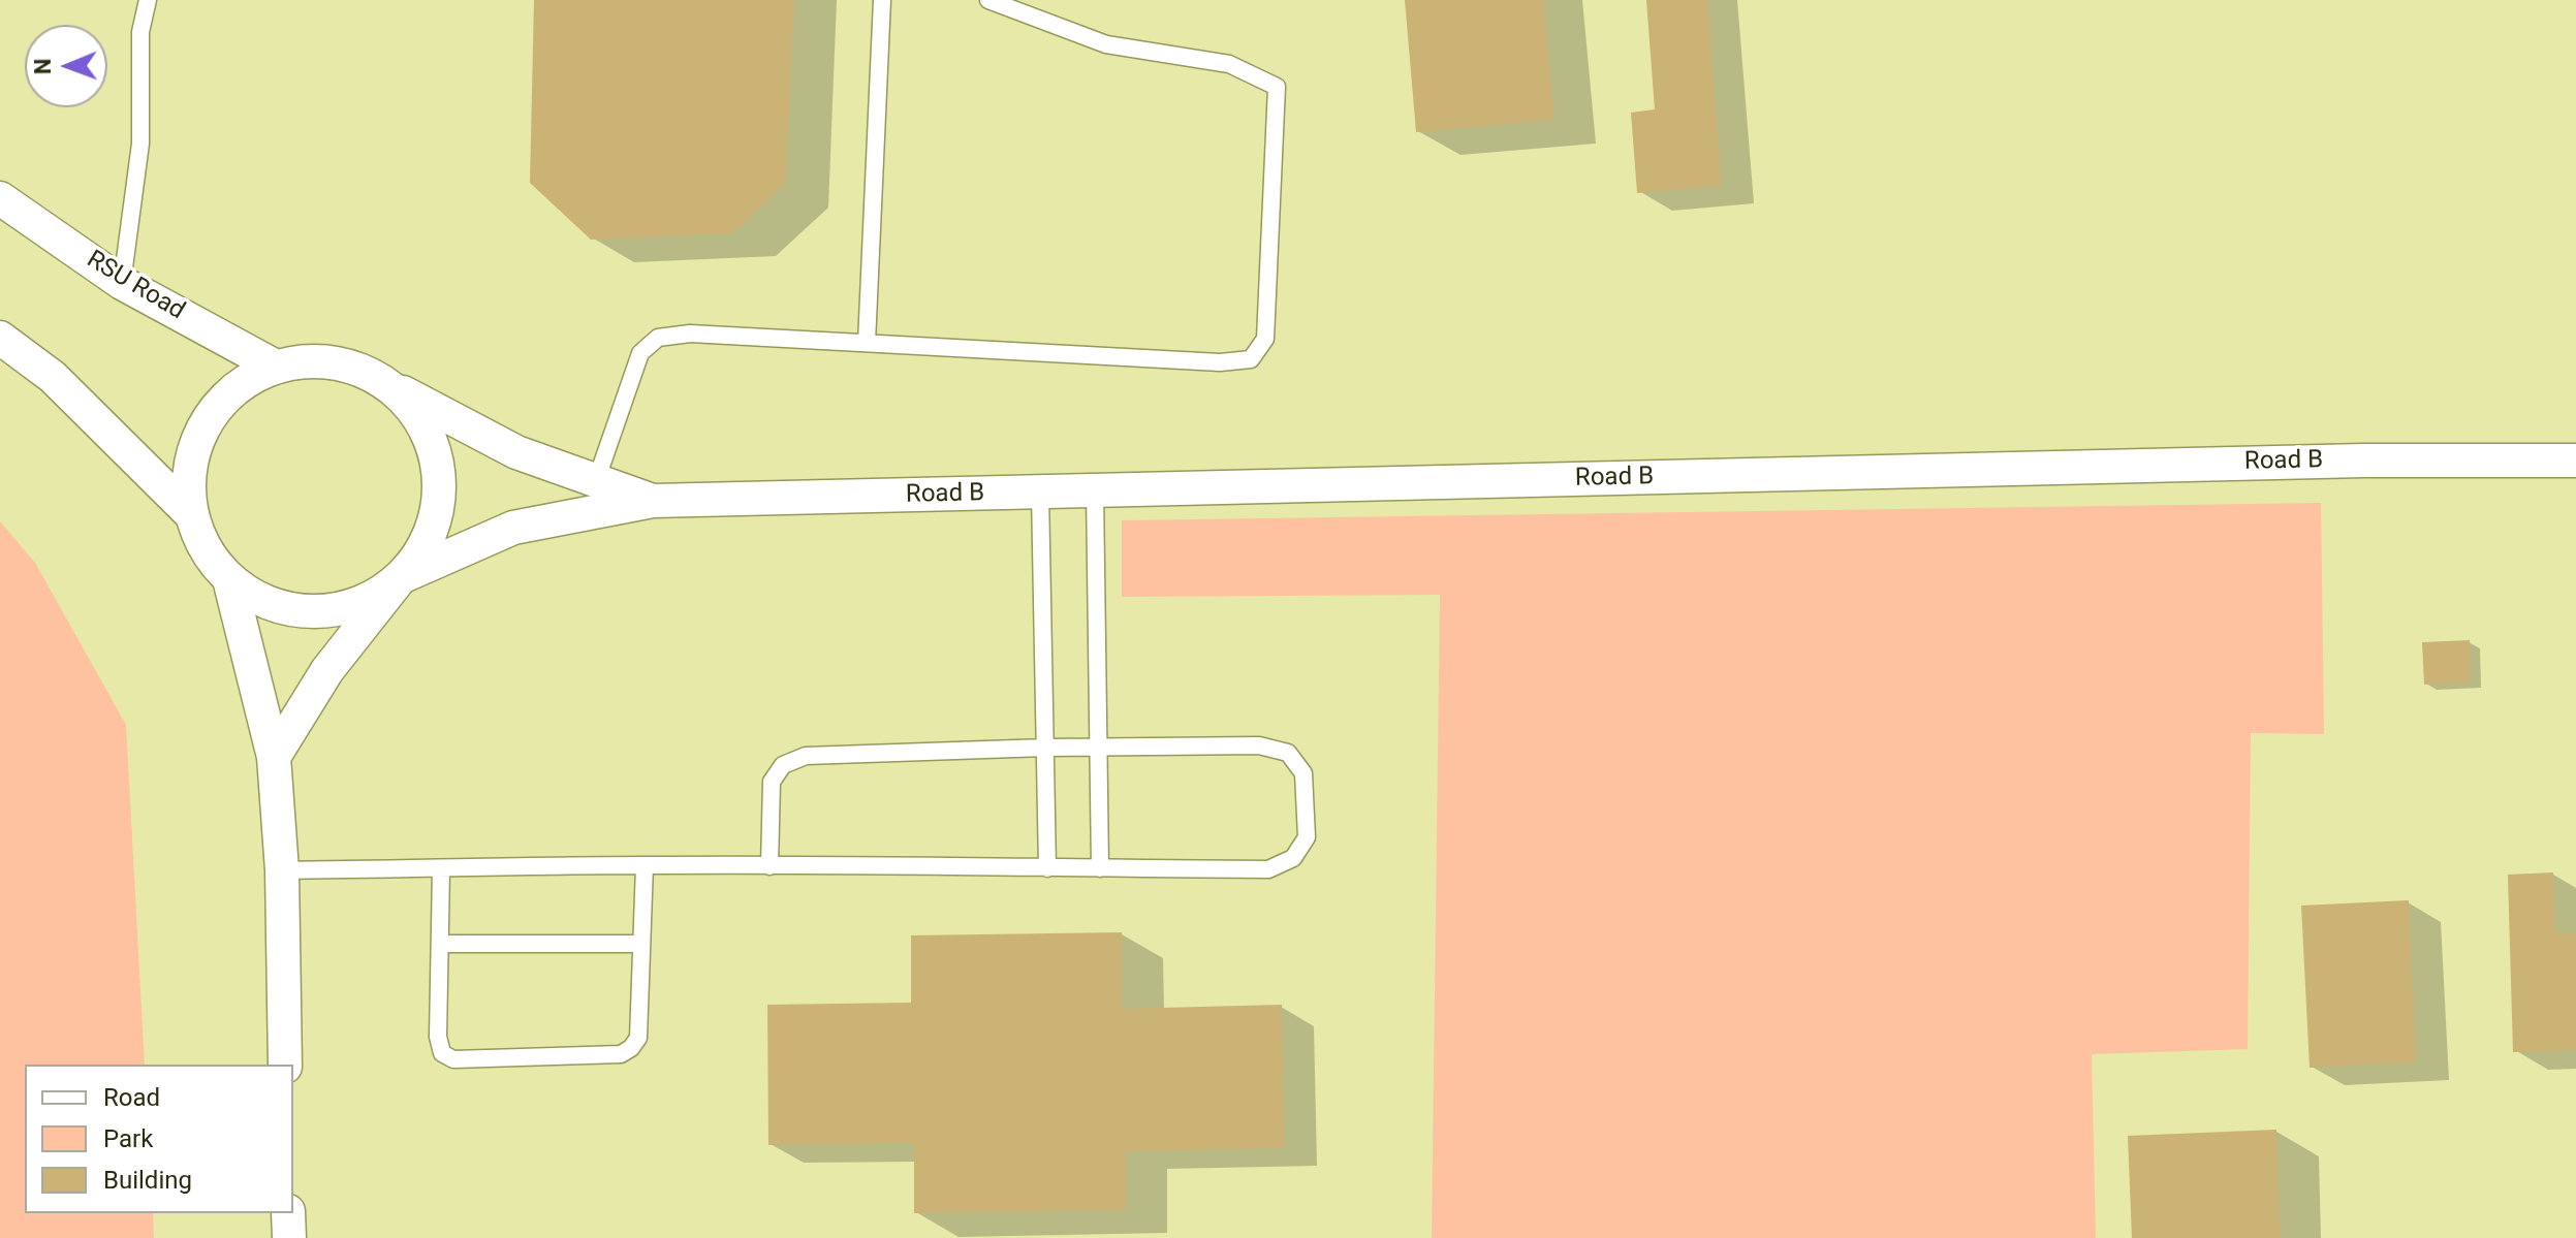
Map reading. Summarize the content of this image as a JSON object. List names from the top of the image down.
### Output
{
  "streets": {
    "street": ["RSU Road", "Road B"]
  },
  "legend": ["Road", "Park", "Building"],
  "north": "left"
}
